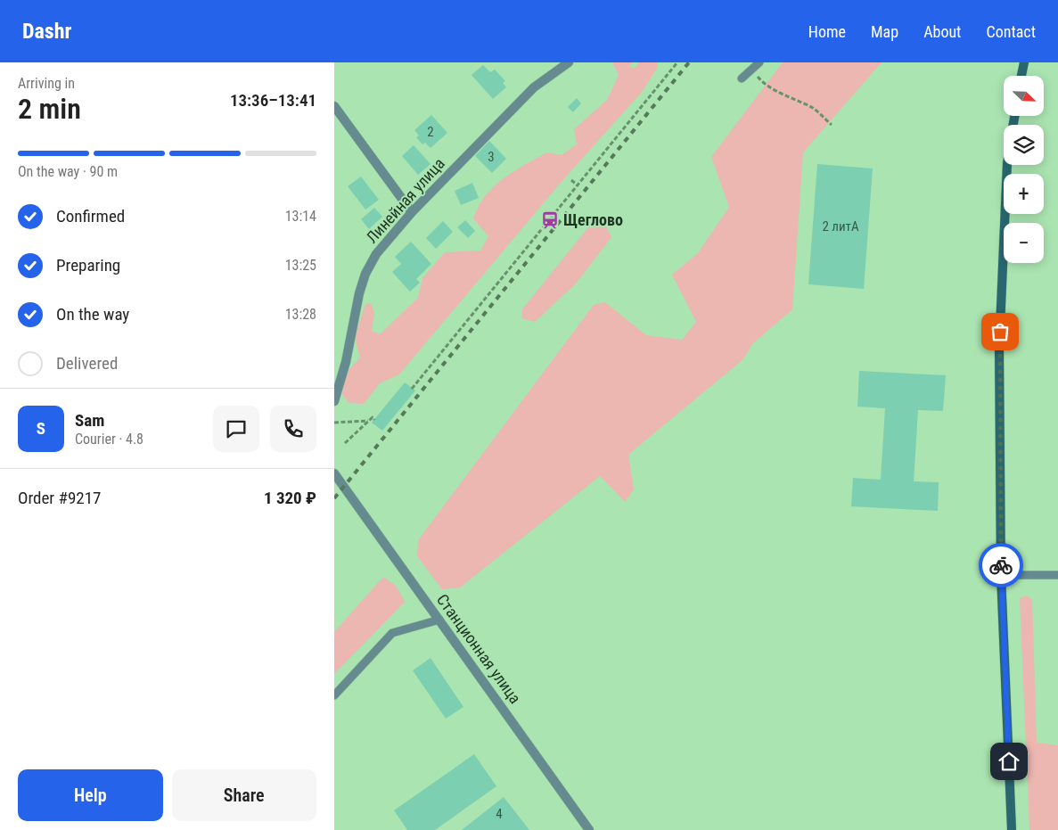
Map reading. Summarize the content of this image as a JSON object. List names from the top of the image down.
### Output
{
  "streets": {
    "street": ["Линейная улица", "Станционная улица"]
  },
  "places": {
    "station": ["Щеглово"]
  },
  "house_numbers": [
    "2",
    "3",
    "2 литА",
    "4"
  ],
  "north": "bottom right",
  "page": {
    "header": "Dashr",
    "nav": [
      "Home",
      "Map",
      "About",
      "Contact"
    ],
    "heading": ["2 min", "Arriving in", "13:36–13:41"],
    "panel": [
      "Sam",
      "Courier · 4.8",
      "Order #9217",
      "1 320 ₽"
    ],
    "map_buttons": ["+", "−"],
    "bar": "On the way · 90 m",
    "list": [
      ["Confirmed", "13:14"],
      ["Preparing", "13:25"],
      ["On the way", "13:28"],
      "Delivered"
    ],
    "round": "S",
    "buttons": ["Help", "Share"]
  }
}
